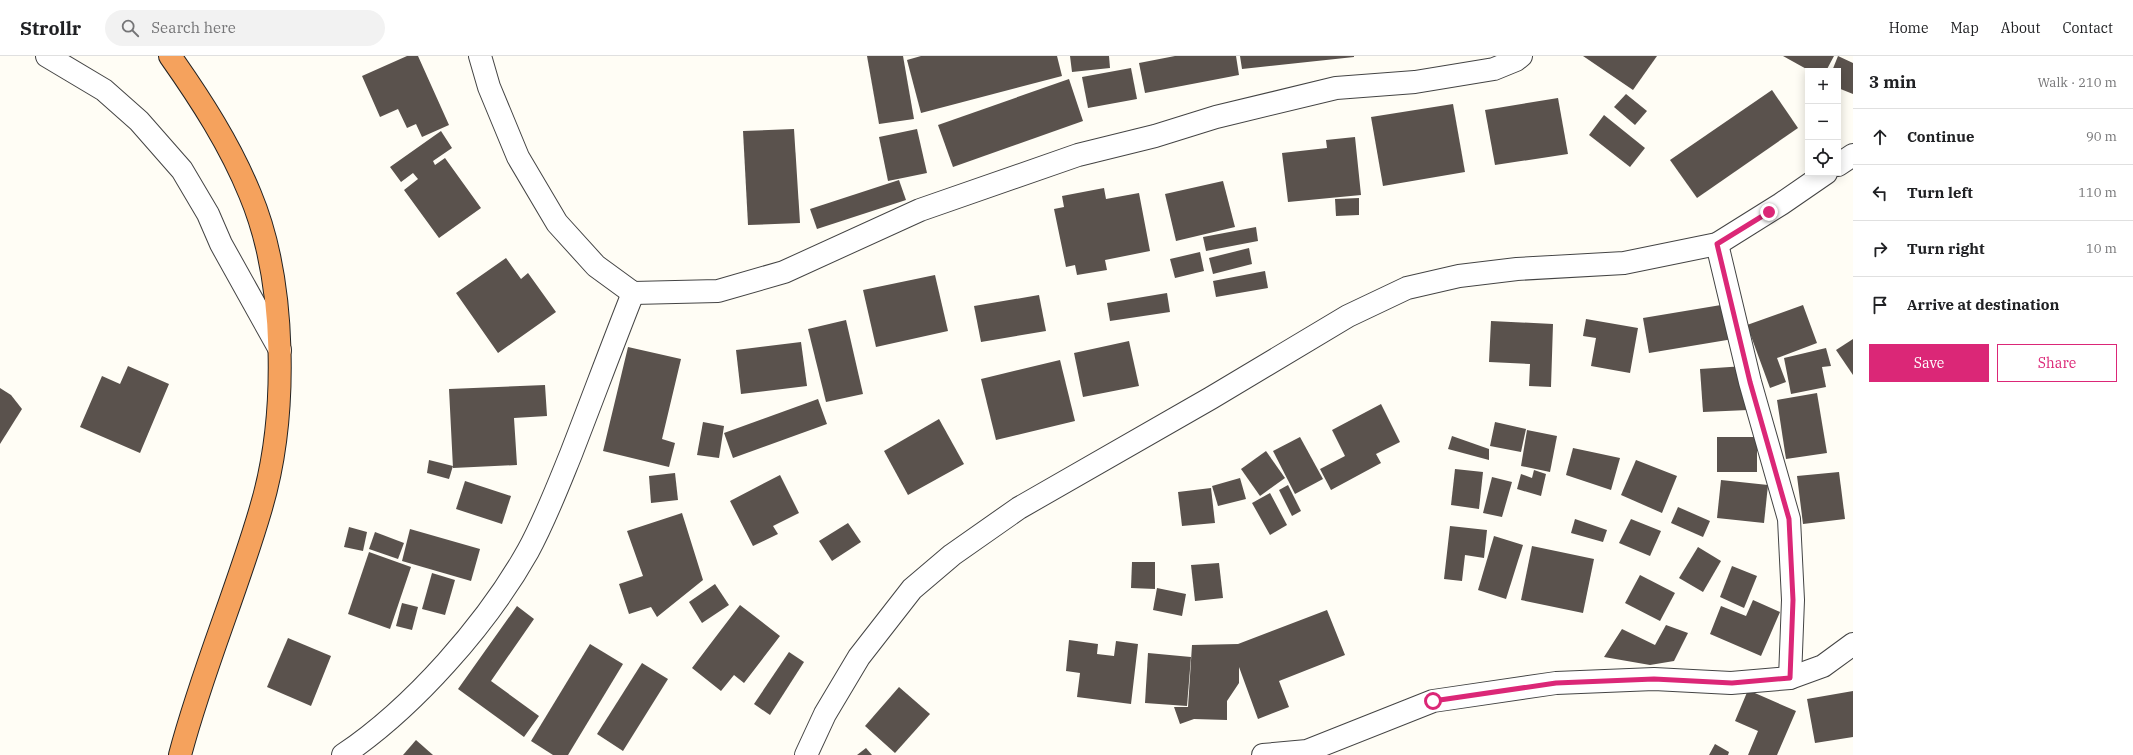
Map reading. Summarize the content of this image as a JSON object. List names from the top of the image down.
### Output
{
  "page": {
    "header": "Strollr",
    "search": "Search here",
    "nav": [
      "Home",
      "Map",
      "About",
      "Contact"
    ],
    "heading": ["3 min", "Walk · 210 m"],
    "map_buttons": ["+", "−"],
    "list": [
      ["Continue", "90 m"],
      ["Turn left", "110 m"],
      ["Turn right", "10 m"],
      "Arrive at destination"
    ],
    "buttons": ["Save", "Share"]
  }
}
